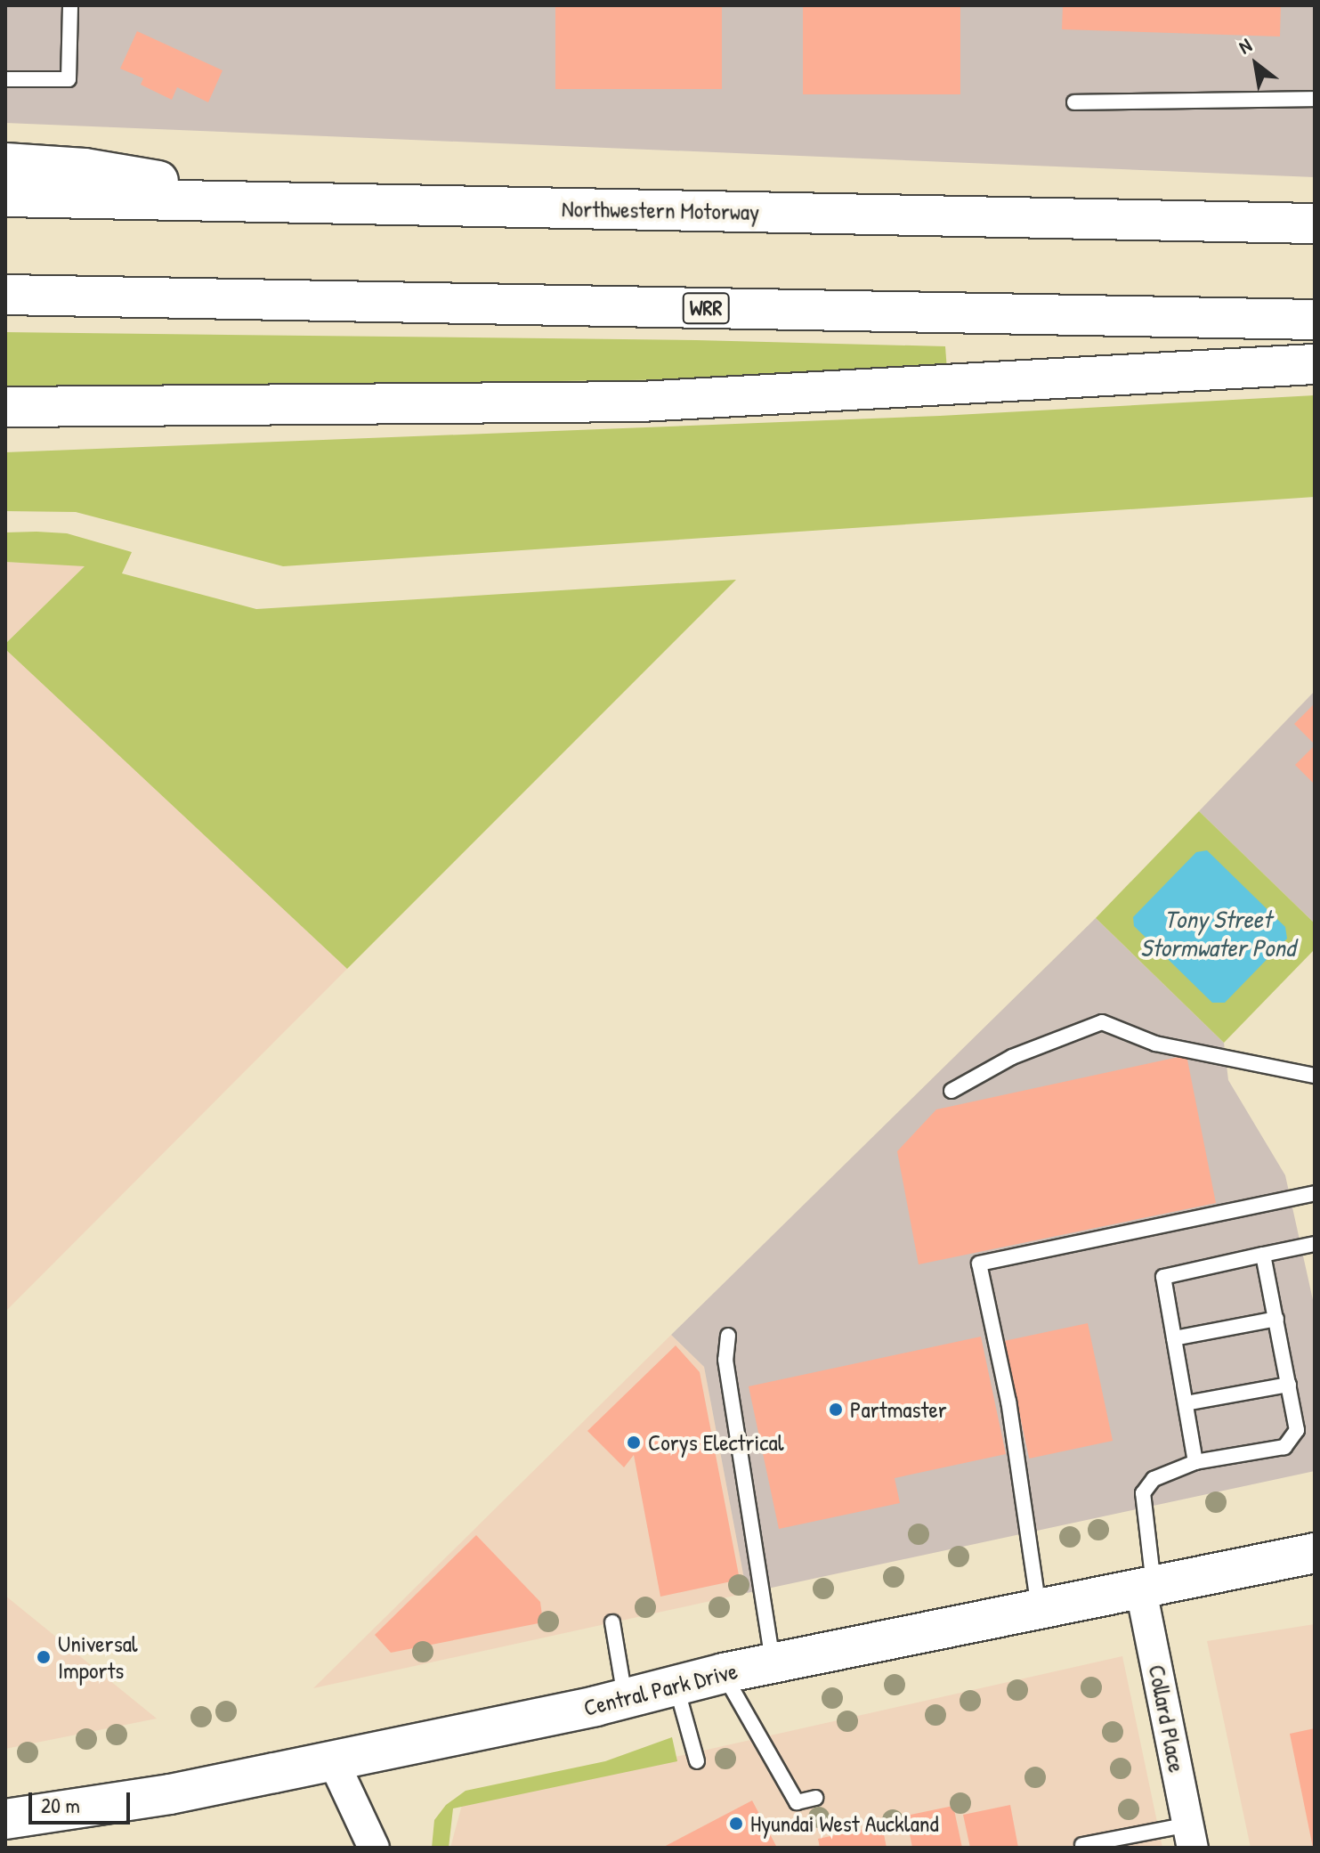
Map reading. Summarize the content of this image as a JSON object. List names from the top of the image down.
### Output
{
  "streets": {
    "main road": ["Northwestern Motorway", "WRR", "Central Park Drive"],
    "street": ["Collard Place"]
  },
  "crossings": [
    ["Central Park Drive", "Collard Place"]
  ],
  "water": ["Tony Street Stormwater Pond"],
  "places": [
    "Partmaster",
    "Corys Electrical",
    "Universal Imports",
    "Hyundai West Auckland"
  ],
  "scale_bar": "20 m",
  "north": "top left"
}
